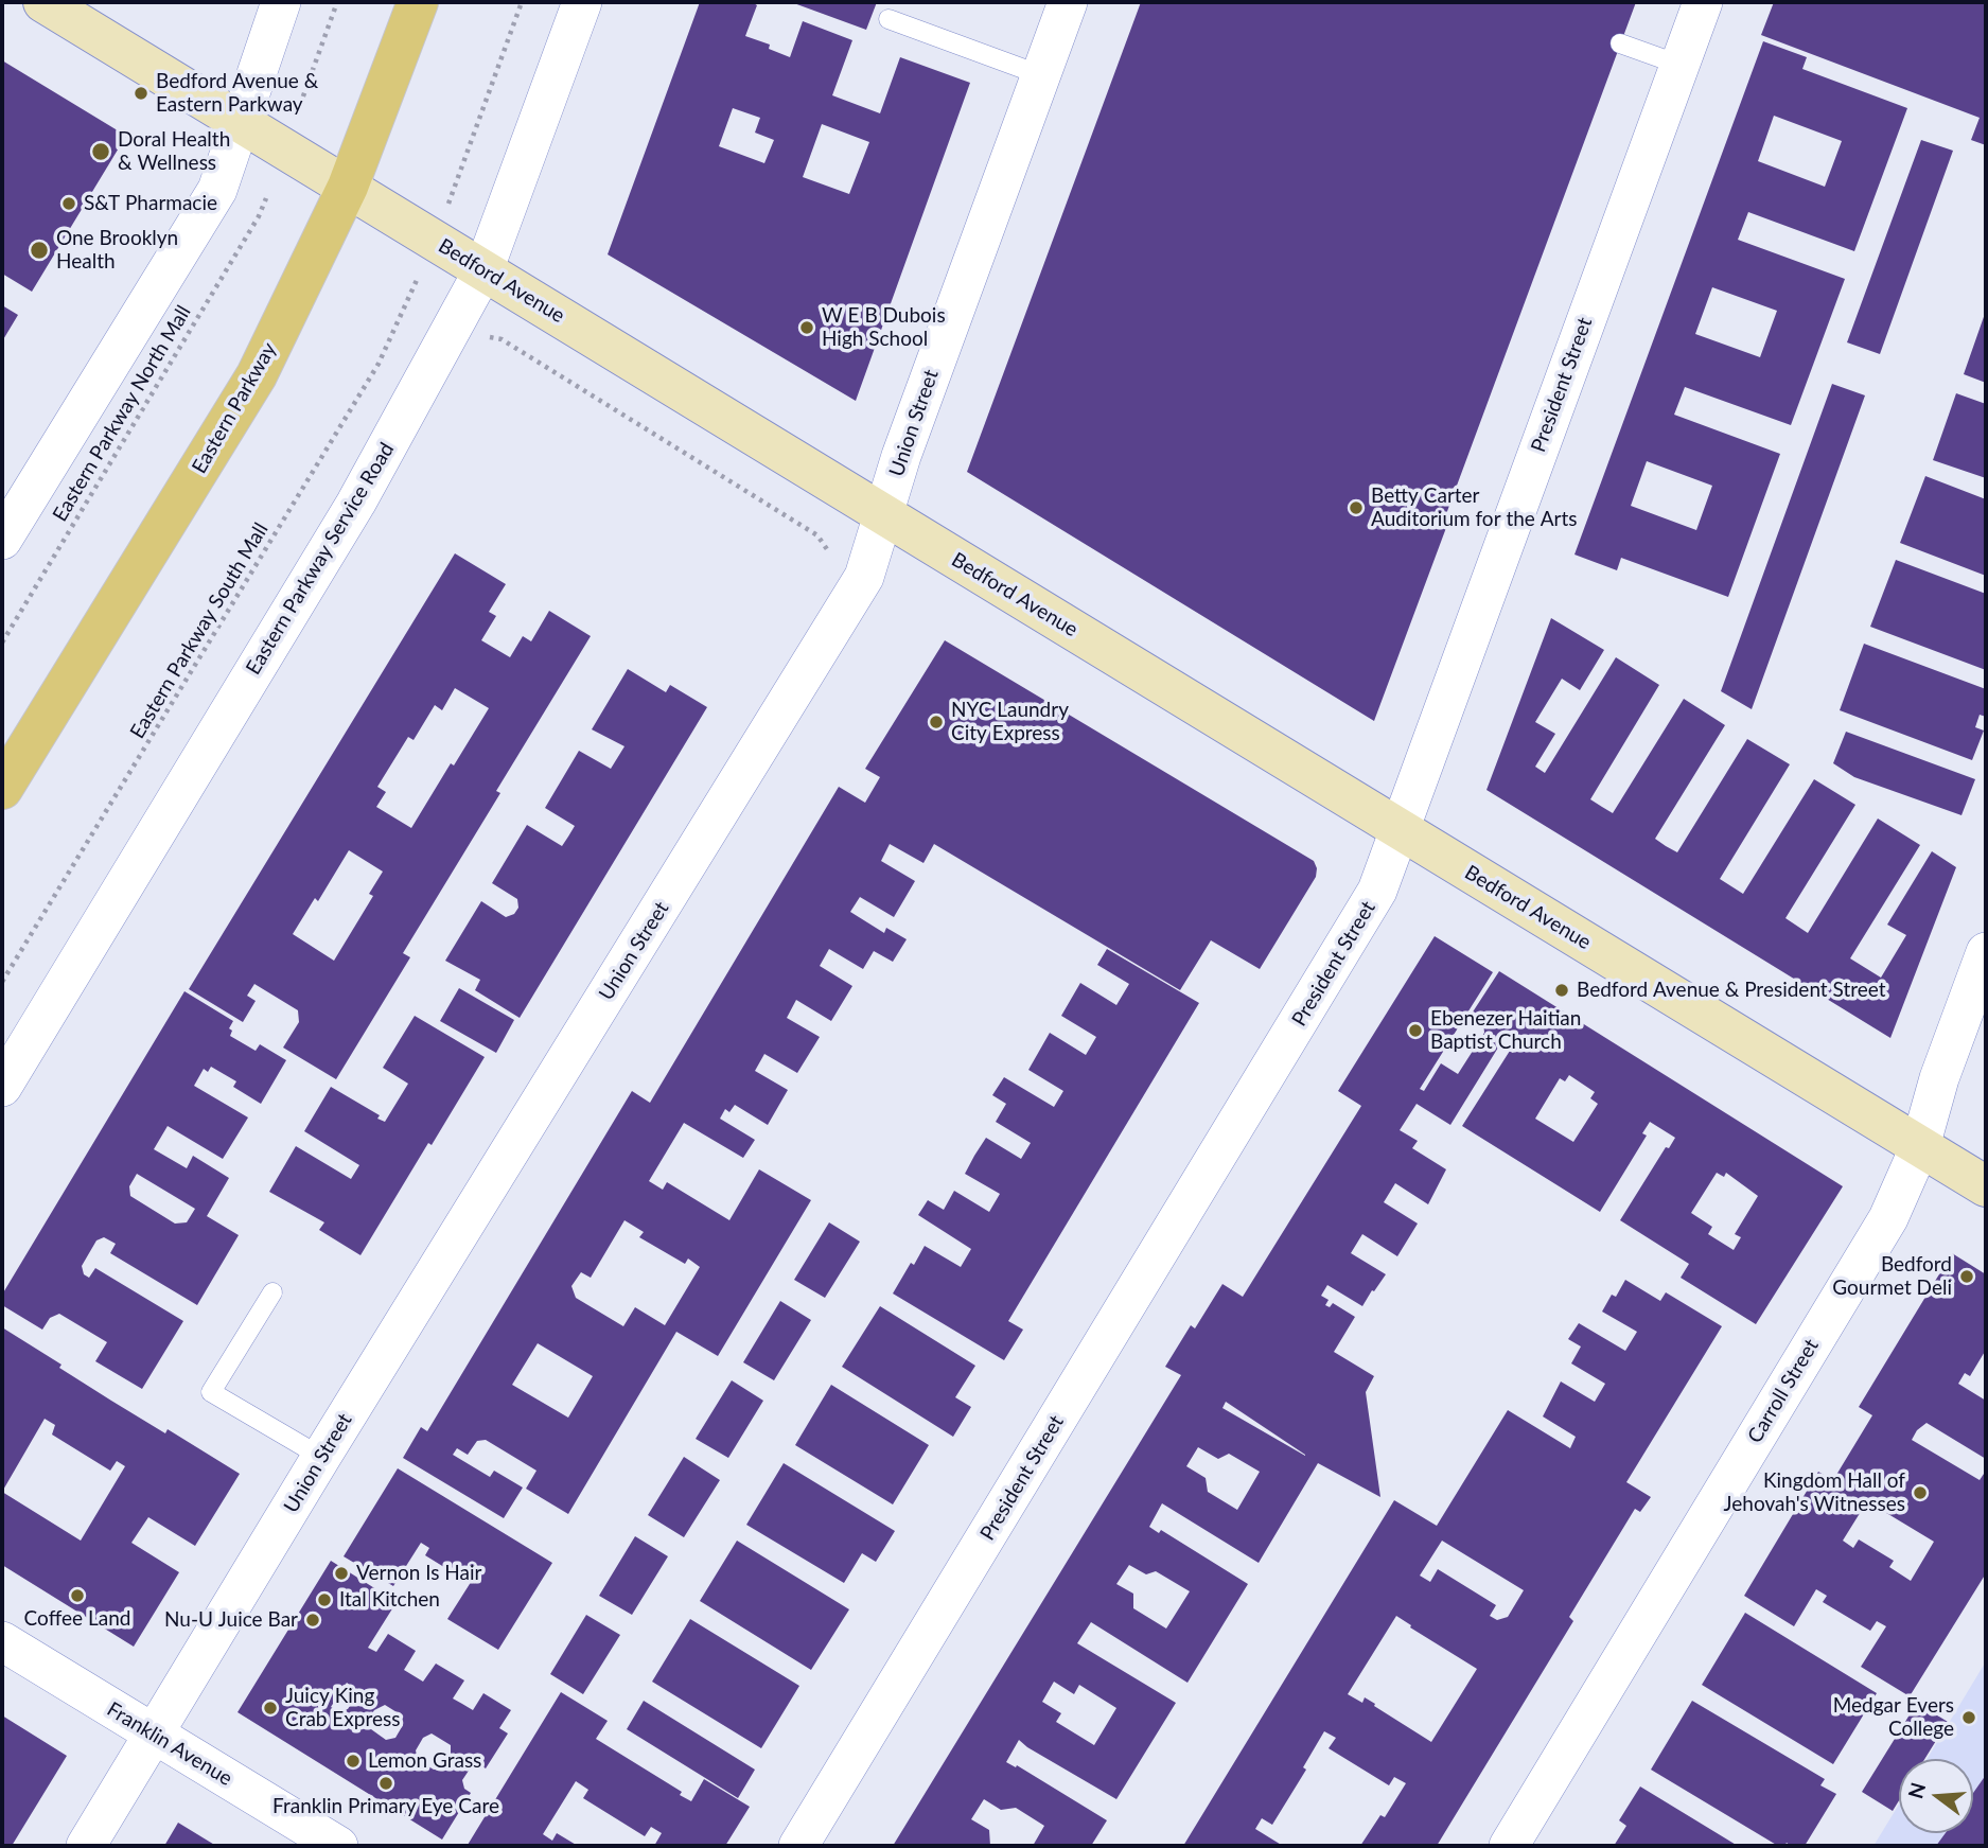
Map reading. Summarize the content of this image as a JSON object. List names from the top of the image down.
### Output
{
  "streets": {
    "main road": ["Eastern Parkway"],
    "street": [
      "Bedford Avenue",
      "President Street",
      "Union Street",
      "Eastern Parkway Service Road",
      "Carroll Street",
      "Franklin Avenue"
    ],
    "path": ["Eastern Parkway North Mall", "Eastern Parkway South Mall"]
  },
  "crossings": [
    ["Bedford Avenue", "President Street"],
    ["Bedford Avenue", "Eastern Parkway"],
    ["Bedford Avenue", "Union Street"],
    ["Bedford Avenue", "Eastern Parkway Service Road"],
    ["Bedford Avenue", "Carroll Street"],
    ["Union Street", "Franklin Avenue"]
  ],
  "places": [
    "Bedford Avenue & Eastern Parkway",
    "Doral Health & Wellness",
    "S&T Pharmacie",
    "One Brooklyn Health",
    "W E B Dubois High School",
    "Betty Carter Auditorium for the Arts",
    "NYC Laundry City Express",
    "Bedford Avenue & President Street",
    "Ebenezer Haitian Baptist Church",
    "Bedford Gourmet Deli",
    "Kingdom Hall of Jehovah's Witnesses",
    "Vernon Is Hair",
    "Coffee Land",
    "Ital Kitchen",
    "Nu-U Juice Bar",
    "Juicy King Crab Express",
    "Medgar Evers College",
    "Lemon Grass",
    "Franklin Primary Eye Care"
  ],
  "north": "left"
}
